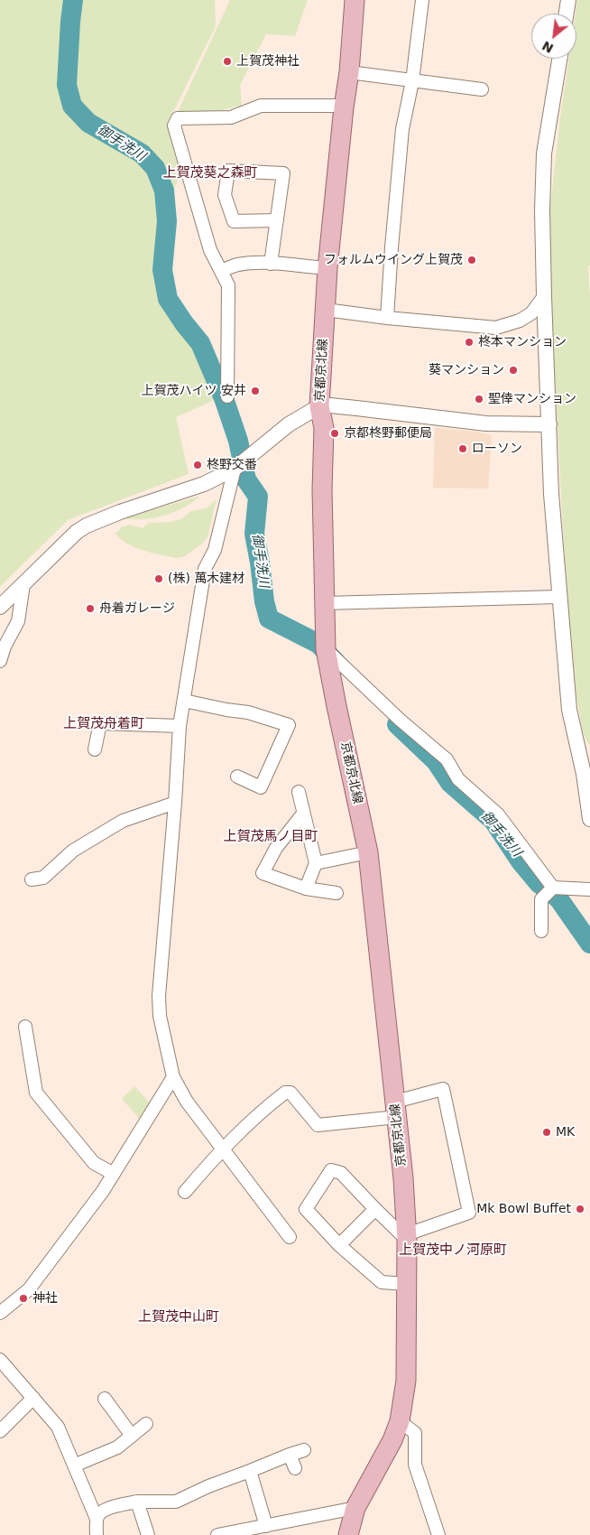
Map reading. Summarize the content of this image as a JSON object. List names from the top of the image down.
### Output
{
  "streets": {
    "main road": ["京都京北線"]
  },
  "districts": [
    "上賀茂葵之森町",
    "上賀茂舟着町",
    "上賀茂馬ノ目町",
    "上賀茂中ノ河原町",
    "上賀茂中山町"
  ],
  "water": ["御手洗川"],
  "places": [
    "上賀茂神社",
    "フォルムウイング上賀茂",
    "柊本マンション",
    "葵マンション",
    "上賀茂ハイツ 安井",
    "聖倖マンション",
    "京都柊野郵便局",
    "ローソン",
    "柊野交番",
    "(株) 萬木建材",
    "舟着ガレージ",
    "MK",
    "Mk Bowl Buffet",
    "神社"
  ],
  "north": "bottom left"
}
